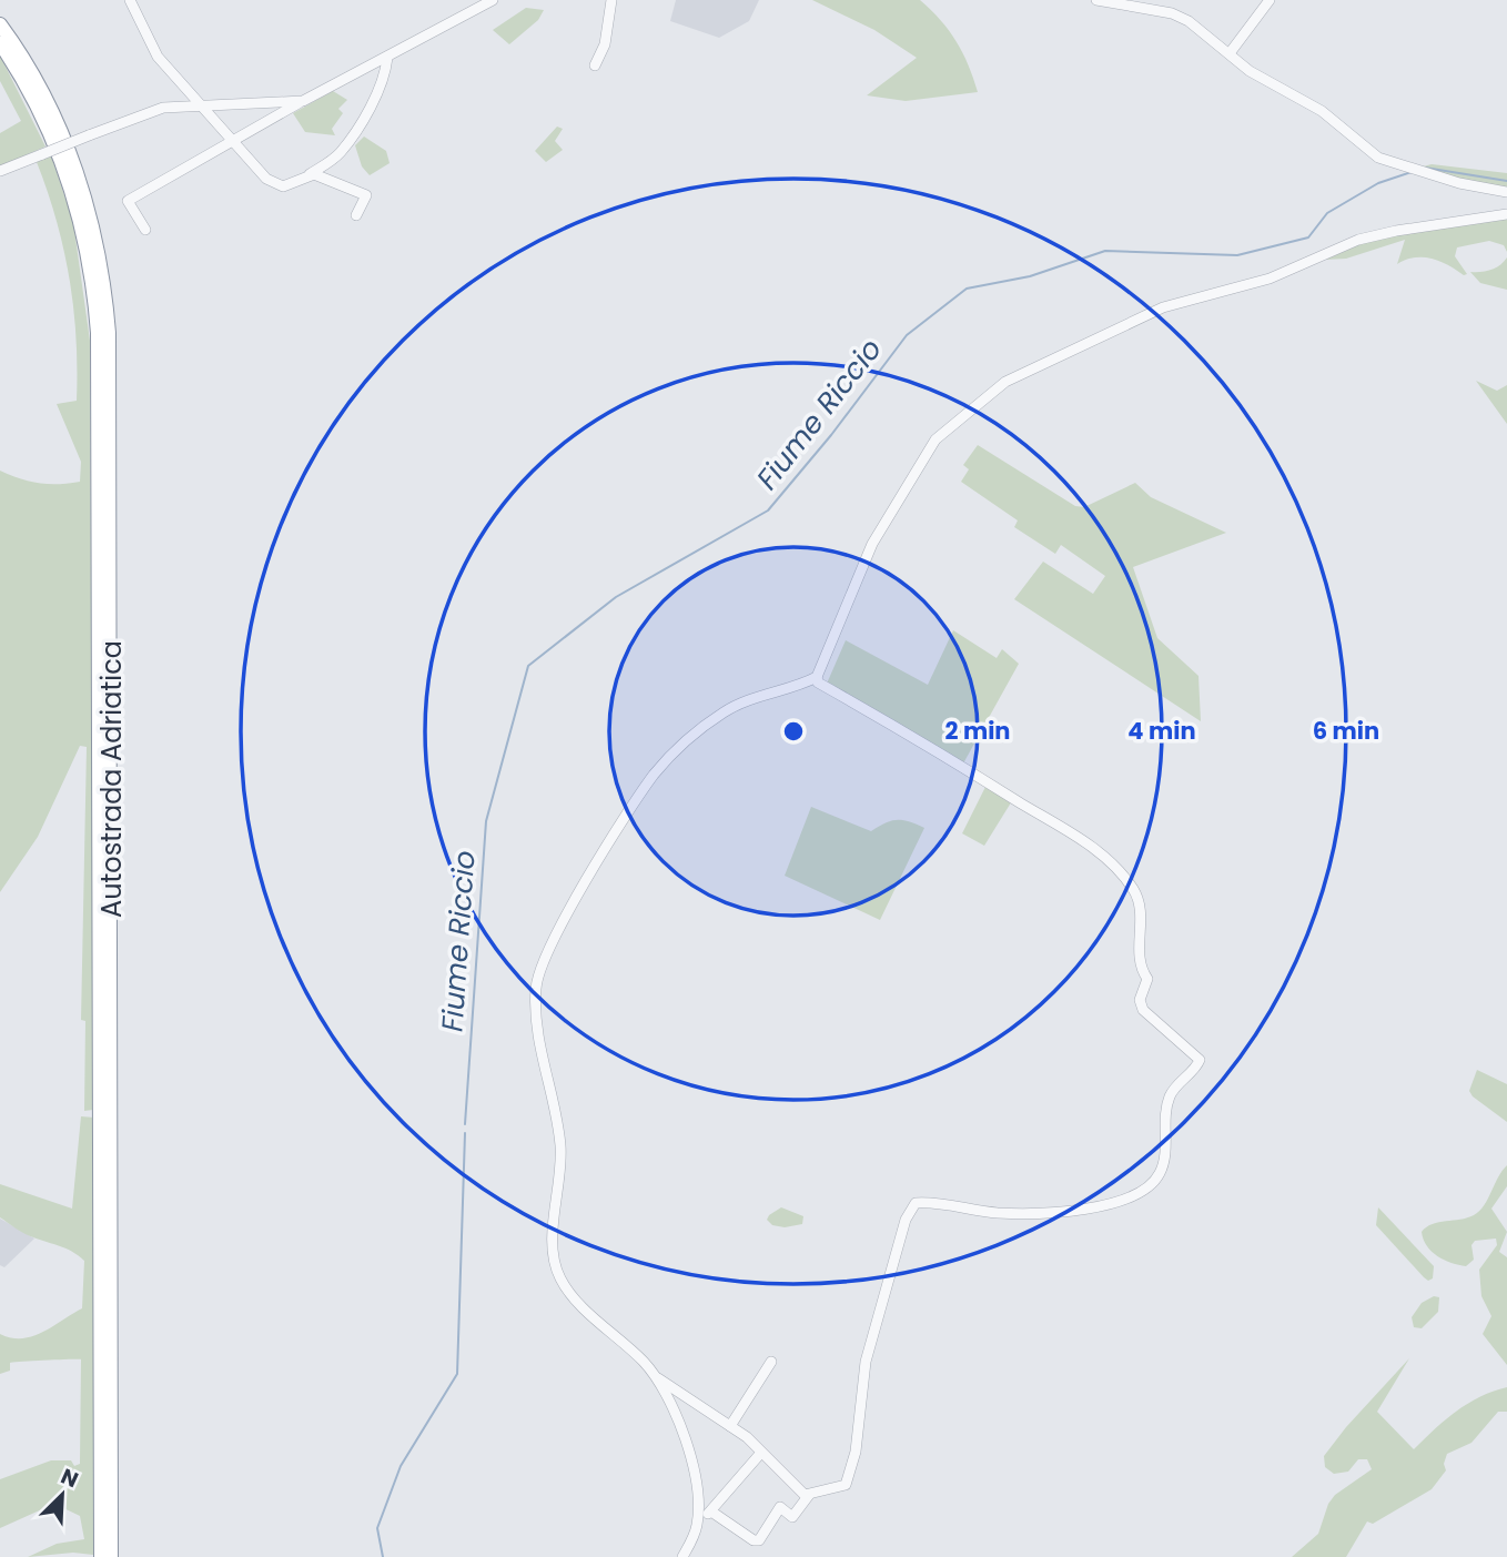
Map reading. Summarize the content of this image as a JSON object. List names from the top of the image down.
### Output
{
  "streets": {
    "highway": ["Autostrada Adriatica"]
  },
  "water": ["Fiume Riccio"],
  "north": "top right",
  "rings": ["2 min", "4 min", "6 min"]
}
